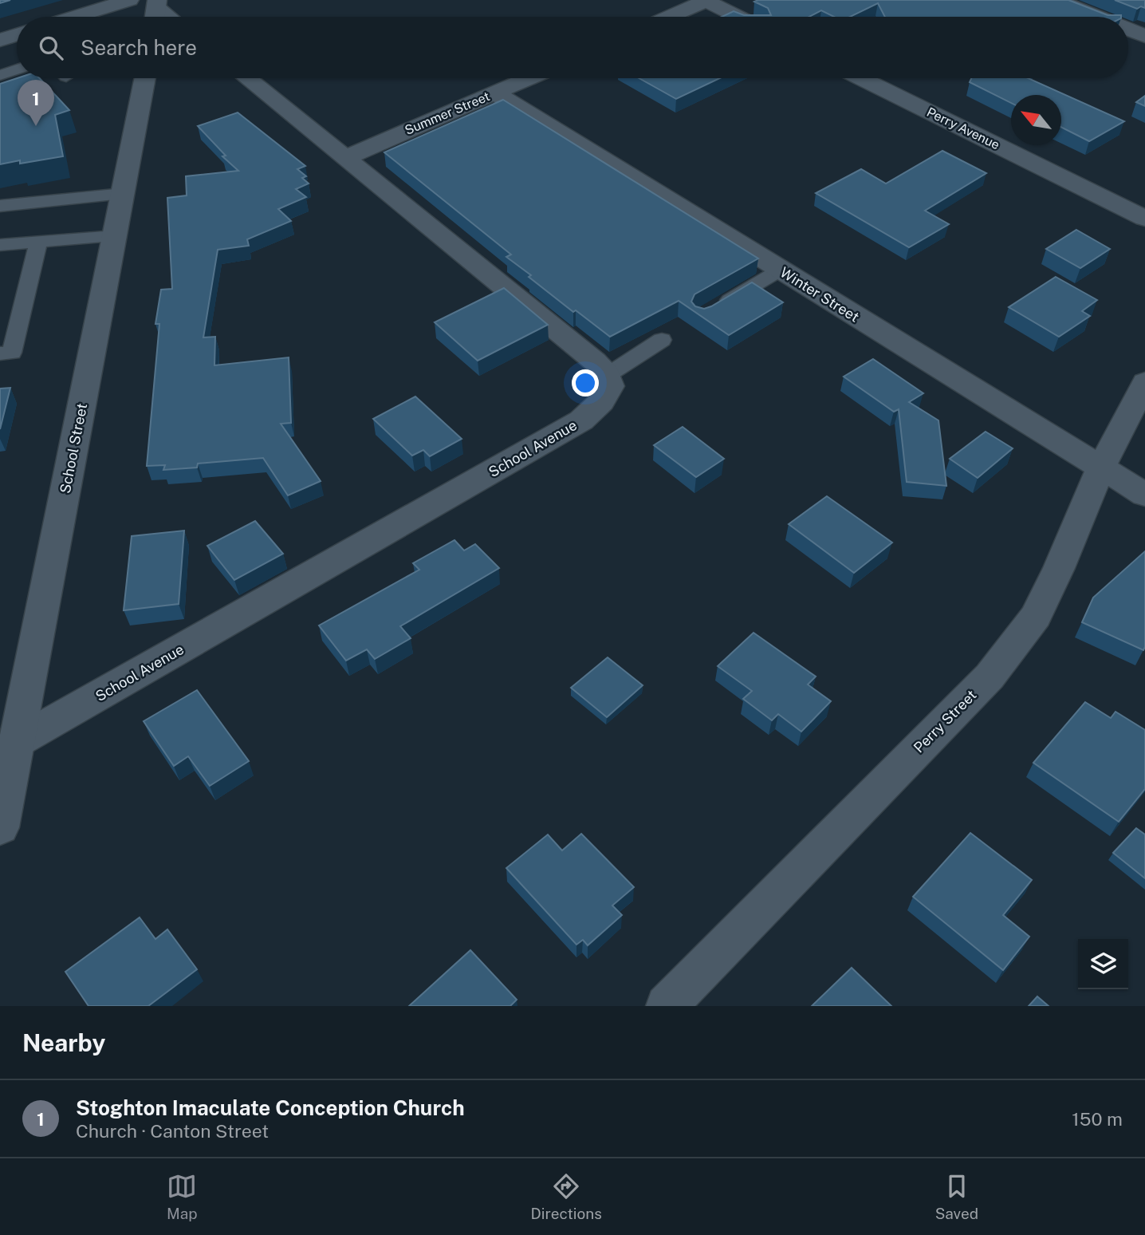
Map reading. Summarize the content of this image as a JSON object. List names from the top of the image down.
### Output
{
  "streets": {
    "street": [
      "Summer Street",
      "Perry Avenue",
      "Winter Street",
      "School Street",
      "School Avenue",
      "Perry Street"
    ]
  },
  "crossings": [
    ["Summer Street", "Winter Street"],
    ["Winter Street", "Perry Street"],
    ["School Street", "School Avenue"]
  ],
  "north": "top left",
  "page": {
    "search": "Search here",
    "pins": "1",
    "heading": "Nearby",
    "list": [
      {
        "mark": "1",
        "name": "Stoghton Imaculate Conception Church",
        "note": "Church · Canton Street",
        "value": "150 m"
      }
    ],
    "nav": ["Map", "Directions", "Saved"]
  }
}
